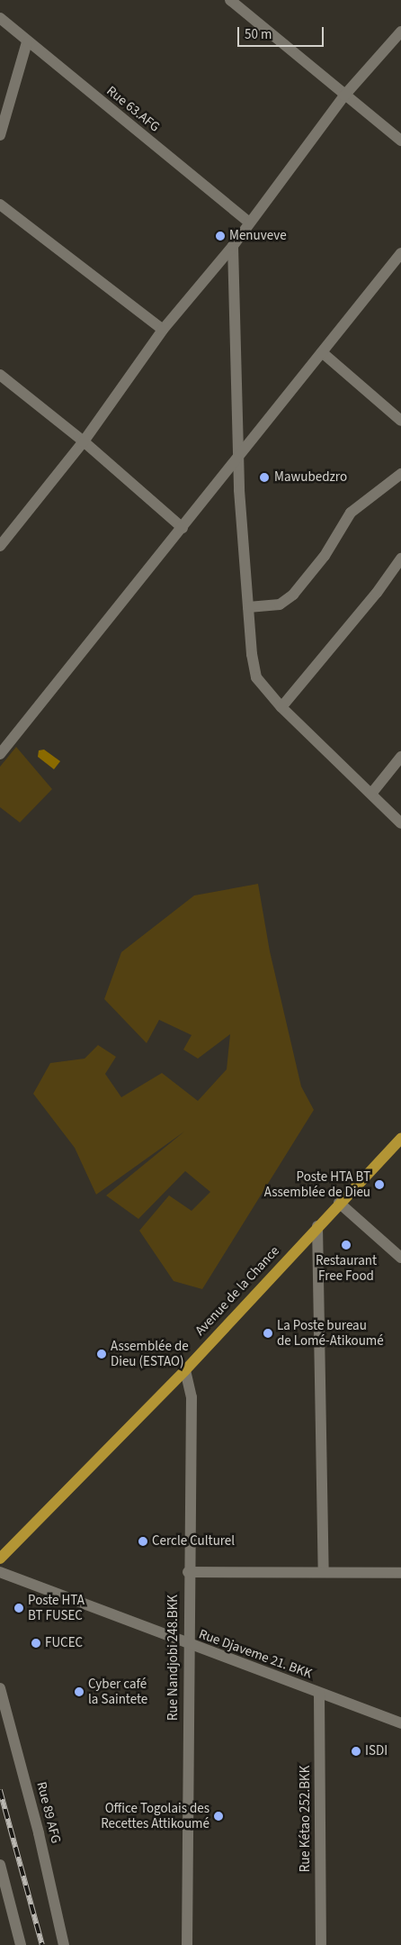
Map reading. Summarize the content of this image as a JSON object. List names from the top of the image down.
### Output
{
  "streets": {
    "main road": ["Avenue de la Chance"],
    "street": [
      "Rue 63.AFG",
      "Rue Djaveme 21. BKK",
      "Rue Nandjobi 248.BKK",
      "Rue 89 AFG",
      "Rue Kétao 252.BKK"
    ]
  },
  "crossings": [
    ["Avenue de la Chance", "Rue Nandjobi 248.BKK"],
    ["Rue Djaveme 21. BKK", "Rue Nandjobi 248.BKK"],
    ["Rue Djaveme 21. BKK", "Rue Kétao 252.BKK"]
  ],
  "places": [
    "Menuveve",
    "Mawubedzro",
    "Poste HTA BT Assemblée de Dieu",
    "Restaurant Free Food",
    "La Poste bureau de Lomé-Atikoumé",
    "Assemblée de Dieu (ESTAO)",
    "Cercle Culturel",
    "Poste HTA BT FUSEC",
    "FUCEC",
    "Cyber café la Saintete",
    "ISDI",
    "Office Togolais des Recettes Attikoumé"
  ],
  "scale_bar": "50 m"
}
